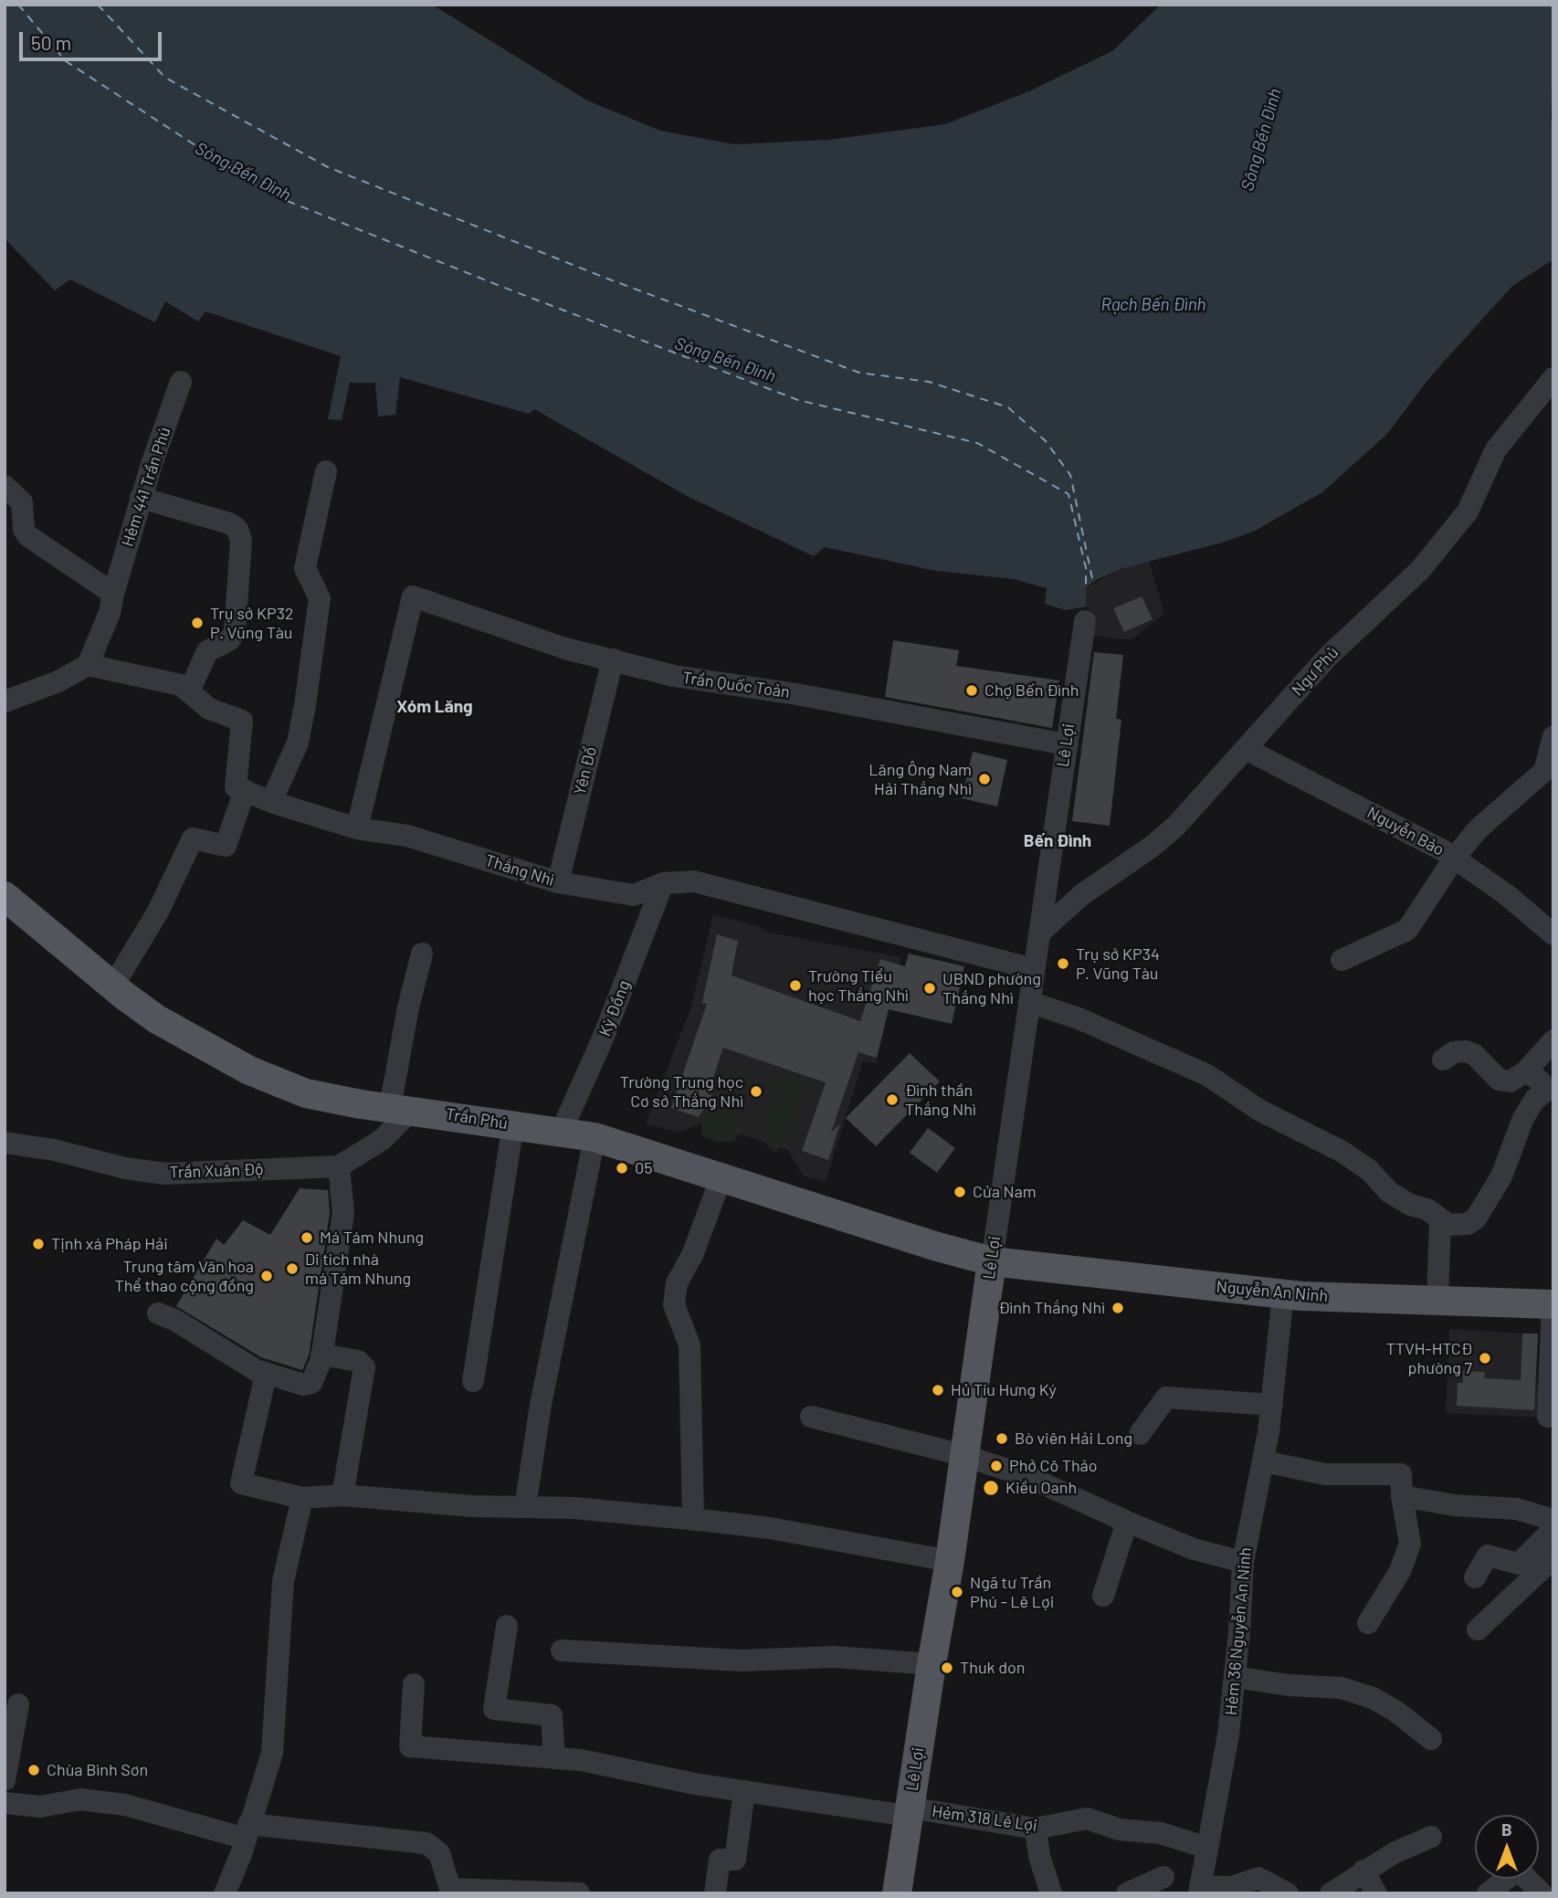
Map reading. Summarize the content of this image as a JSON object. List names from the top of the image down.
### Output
{
  "streets": {
    "main road": ["Lê Lợi", "Trần Phú", "Nguyễn An Ninh"],
    "street": [
      "Hẻm 441 Trần Phú",
      "Ngư Phủ",
      "Trần Quốc Toản",
      "Yên Đổ",
      "Nguyễn Bảo",
      "Thắng Nhì",
      "Kỳ Đồng",
      "Trần Xuân Độ",
      "Hẻm 36 Nguyễn An Ninh",
      "Hẻm 318 Lê Lợi"
    ]
  },
  "crossings": [
    ["Ngư Phủ", "Lê Lợi"],
    ["Ngư Phủ", "Nguyễn Bảo"],
    ["Trần Quốc Toản", "Lê Lợi"],
    ["Trần Quốc Toản", "Yên Đổ"],
    ["Trần Quốc Toản", "Thắng Nhì"],
    ["Lê Lợi", "Thắng Nhì"],
    ["Lê Lợi", "Trần Phú"],
    ["Lê Lợi", "Nguyễn An Ninh"],
    ["Lê Lợi", "Hẻm 318 Lê Lợi"],
    ["Yên Đổ", "Thắng Nhì"],
    ["Thắng Nhì", "Kỳ Đồng"],
    ["Kỳ Đồng", "Trần Phú"],
    ["Trần Phú", "Trần Xuân Độ"],
    ["Trần Phú", "Nguyễn An Ninh"],
    ["Nguyễn An Ninh", "Hẻm 36 Nguyễn An Ninh"],
    ["Hẻm 36 Nguyễn An Ninh", "Hẻm 318 Lê Lợi"]
  ],
  "districts": ["Xóm Lăng", "Bến Đình"],
  "water": ["Sông Bến Đình", "Rạch Bến Đình"],
  "places": [
    "Trụ sở KP32 P. Vũng Tàu",
    "Chợ Bến Đình",
    "Lăng Ông Nam Hải Thắng Nhì",
    "Trụ sở KP34 P. Vũng Tàu",
    "Trường Tiểu học Thắng Nhì",
    "UBND phường Thắng Nhì",
    "Trường Trung học Cơ sở Thắng Nhì",
    "Đình thần Thắng Nhì",
    "05",
    "Cửa Nam",
    "Má Tám Nhung",
    "Tịnh xá Pháp Hải",
    "Di tích nhà má Tám Nhung",
    "Trung tâm Văn hoa Thể thao cộng đồng",
    "Đình Thắng Nhì",
    "TTVH-HTCĐ phường 7",
    "Hủ Tíu Hưng Ký",
    "Bò viên Hải Long",
    "Phở Cô Thảo",
    "Kiều Oanh",
    "Ngã tư Trần Phú - Lê Lợi",
    "Thuk don",
    "Chùa Bình Sơn"
  ],
  "scale_bar": "50 m",
  "north": "top"
}
